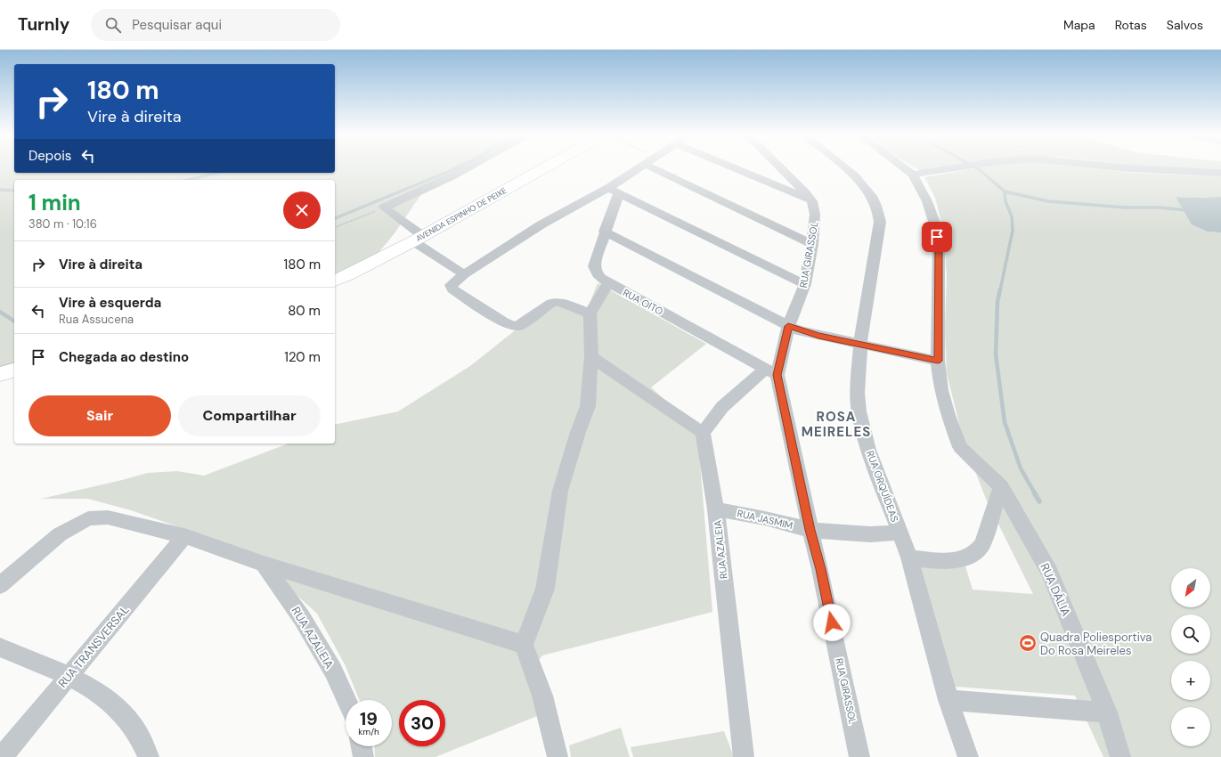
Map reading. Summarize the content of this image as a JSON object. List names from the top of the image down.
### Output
{
  "streets": {
    "street": [
      "AVENIDA ESPINHO DE PEIXE",
      "RUA GIRASSOL",
      "RUA OITO",
      "RUA ORQUÍDEAS",
      "RUA JASMIM",
      "RUA AZALEIA",
      "RUA DÁLIA",
      "RUA TRANSVERSAL"
    ]
  },
  "crossings": [
    ["RUA GIRASSOL", "RUA OITO"],
    ["RUA GIRASSOL", "RUA JASMIM"],
    ["RUA ORQUÍDEAS", "RUA JASMIM"],
    ["RUA JASMIM", "RUA AZALEIA"]
  ],
  "districts": ["ROSA MEIRELES"],
  "places": {
    "sports": ["Quadra Poliesportiva Do Rosa Meireles"]
  },
  "north": "bottom left",
  "page": {
    "header": "Turnly",
    "search": "Pesquisar aqui",
    "nav": ["Mapa", "Rotas", "Salvos"],
    "turn": ["180 m", "Vire à direita"],
    "then": "Depois",
    "heading": ["1 min", "380 m · 10:16"],
    "list": [
      {
        "name": "Vire à direita",
        "value": "180 m"
      },
      {
        "name": "Vire à esquerda",
        "note": "Rua Assucena",
        "value": "80 m"
      },
      {
        "name": "Chegada ao destino",
        "value": "120 m"
      }
    ],
    "buttons": ["Sair", "Compartilhar"],
    "map_buttons": ["+", "−"],
    "speed": "19 km/h",
    "limit": "30"
  }
}
